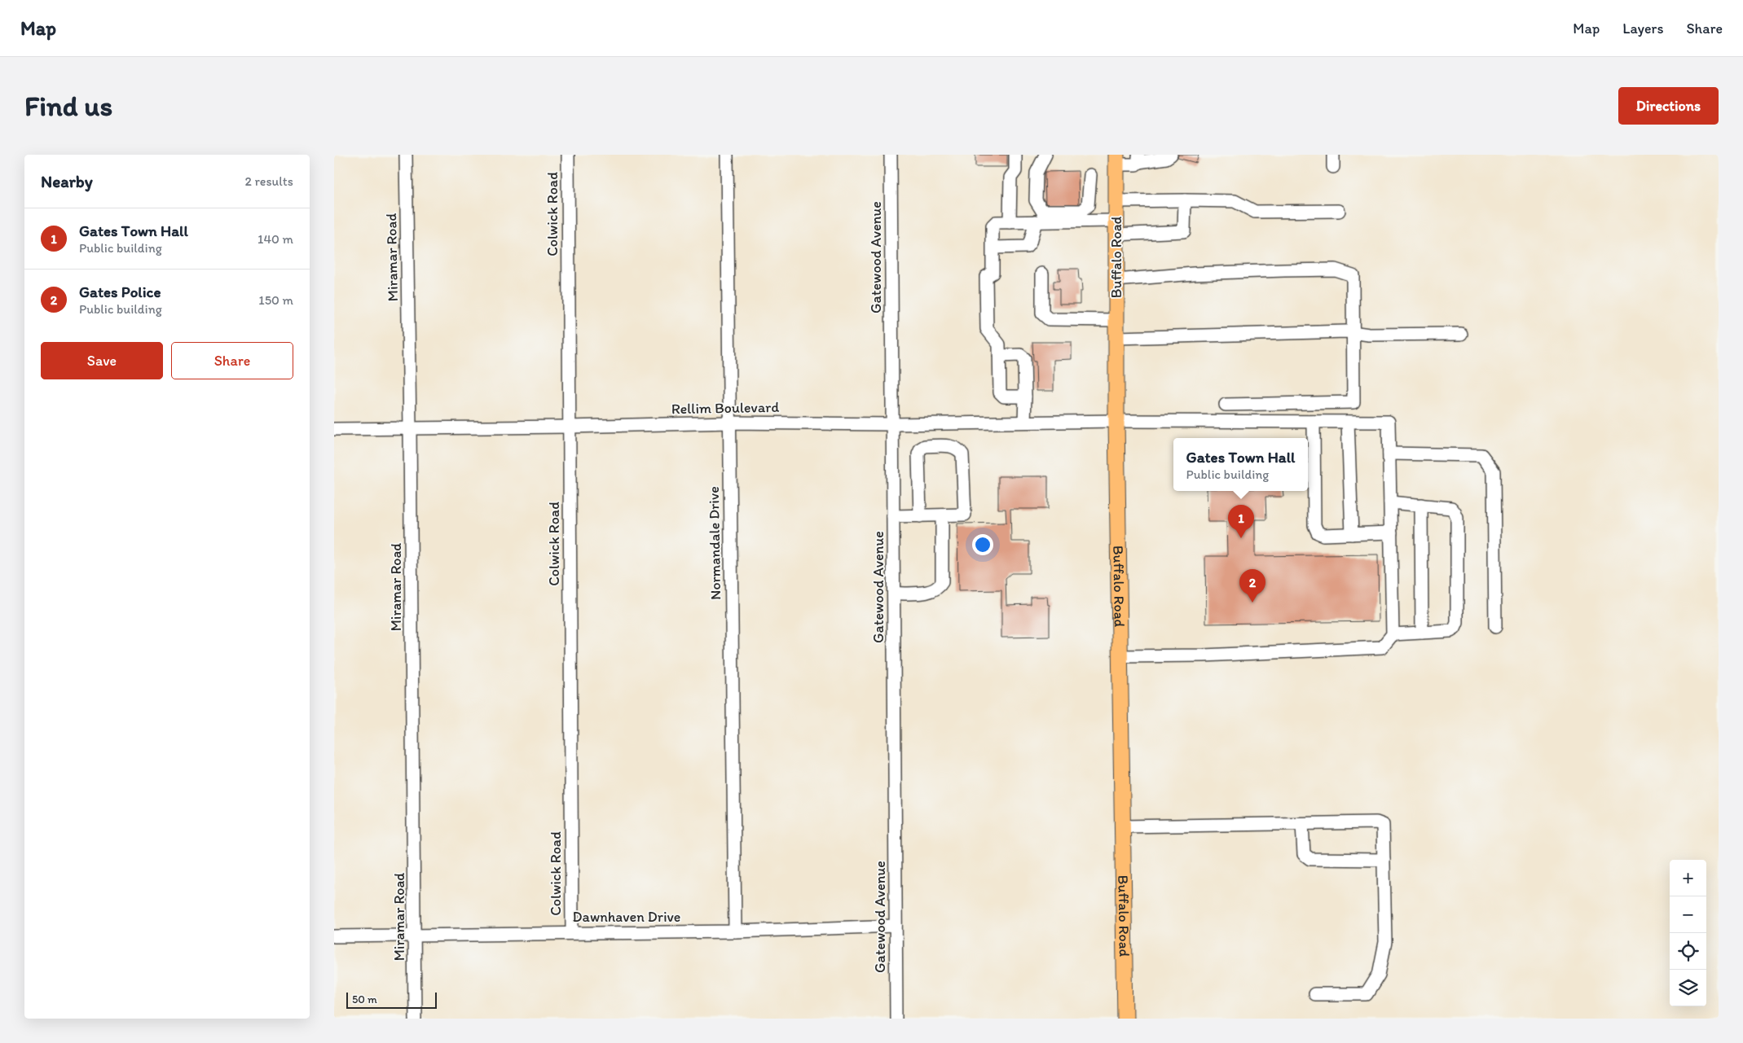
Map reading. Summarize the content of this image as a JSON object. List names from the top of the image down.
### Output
{
  "streets": {
    "main road": ["Buffalo Road"],
    "street": [
      "Colwick Road",
      "Miramar Road",
      "Gatewood Avenue",
      "Rellim Boulevard",
      "Normandale Drive",
      "Dawnhaven Drive"
    ]
  },
  "crossings": [
    ["Colwick Road", "Rellim Boulevard"],
    ["Colwick Road", "Dawnhaven Drive"],
    ["Miramar Road", "Rellim Boulevard"],
    ["Miramar Road", "Dawnhaven Drive"],
    ["Gatewood Avenue", "Rellim Boulevard"],
    ["Gatewood Avenue", "Dawnhaven Drive"],
    ["Buffalo Road", "Rellim Boulevard"],
    ["Rellim Boulevard", "Normandale Drive"],
    ["Normandale Drive", "Dawnhaven Drive"]
  ],
  "scale_bar": "50 m",
  "page": {
    "header": "Map",
    "nav": ["Map", "Layers", "Share"],
    "buttons": [
      "Directions",
      ["Save", "Share"]
    ],
    "title": "Find us",
    "heading": ["Nearby", "2 results"],
    "list": [
      {
        "mark": "1",
        "name": "Gates Town Hall",
        "note": "Public building",
        "value": "140 m"
      },
      {
        "mark": "2",
        "name": "Gates Police",
        "note": "Public building",
        "value": "150 m"
      }
    ],
    "popup": ["Gates Town Hall", "Public building"],
    "pins": ["1", "2"],
    "map_buttons": ["+", "−"],
    "scale": "50 m"
  }
}
